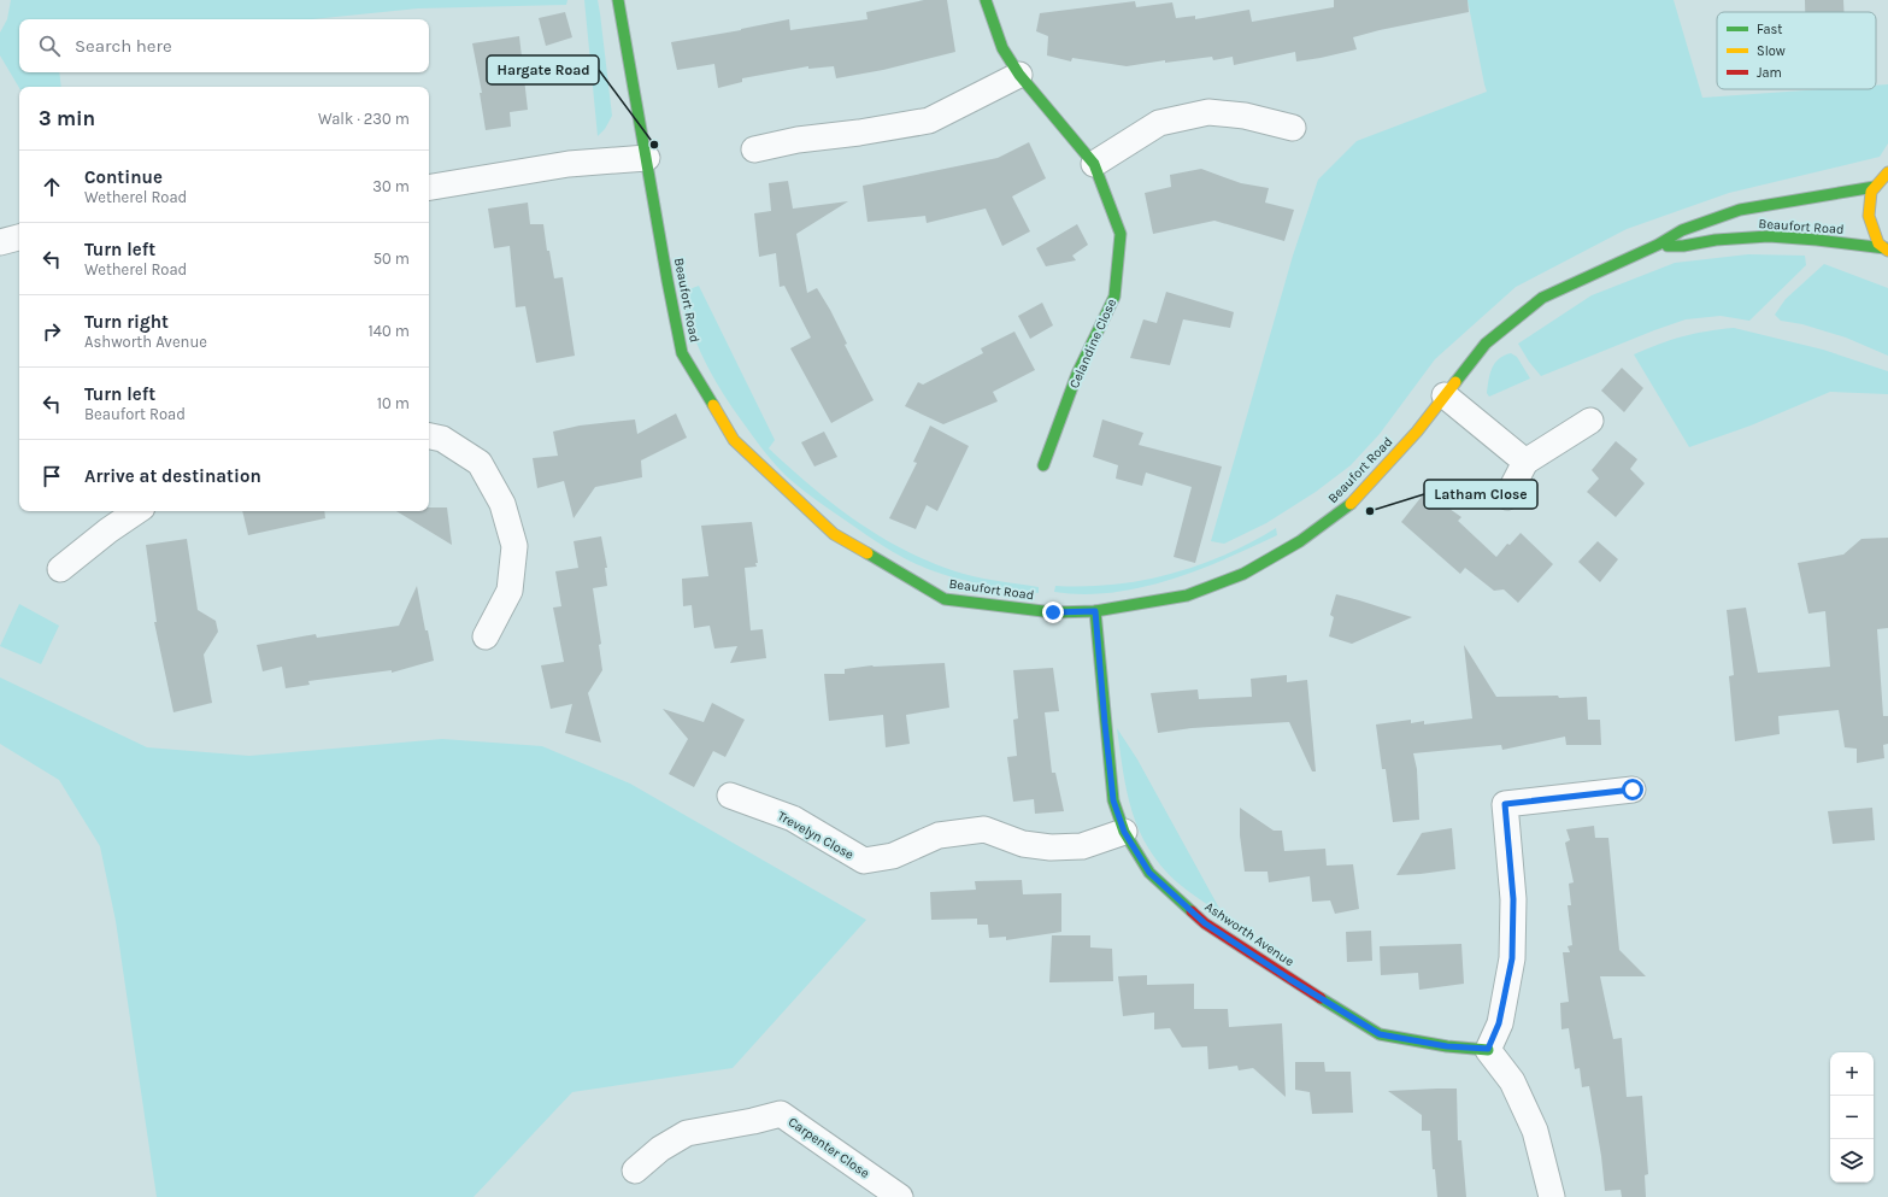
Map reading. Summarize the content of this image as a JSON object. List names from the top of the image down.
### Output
{
  "streets": {
    "main road": ["Beaufort Road", "Celandine Close", "Ashworth Avenue"],
    "street": ["Trevelyn Close", "Carpenter Close"]
  },
  "crossings": [
    ["Beaufort Road", "Ashworth Avenue"],
    ["Trevelyn Close", "Ashworth Avenue"]
  ],
  "places": ["Hargate Road", "Latham Close"],
  "legend": ["Fast", "Slow", "Jam"],
  "page": {
    "search": "Search here",
    "heading": ["3 min", "Walk · 230 m"],
    "list": [
      ["Continue", "Wetherel Road", "30 m"],
      ["Turn left", "Wetherel Road", "50 m"],
      ["Turn right", "Ashworth Avenue", "140 m"],
      ["Turn left", "Beaufort Road", "10 m"],
      "Arrive at destination"
    ],
    "map_buttons": ["+", "−"]
  }
}
